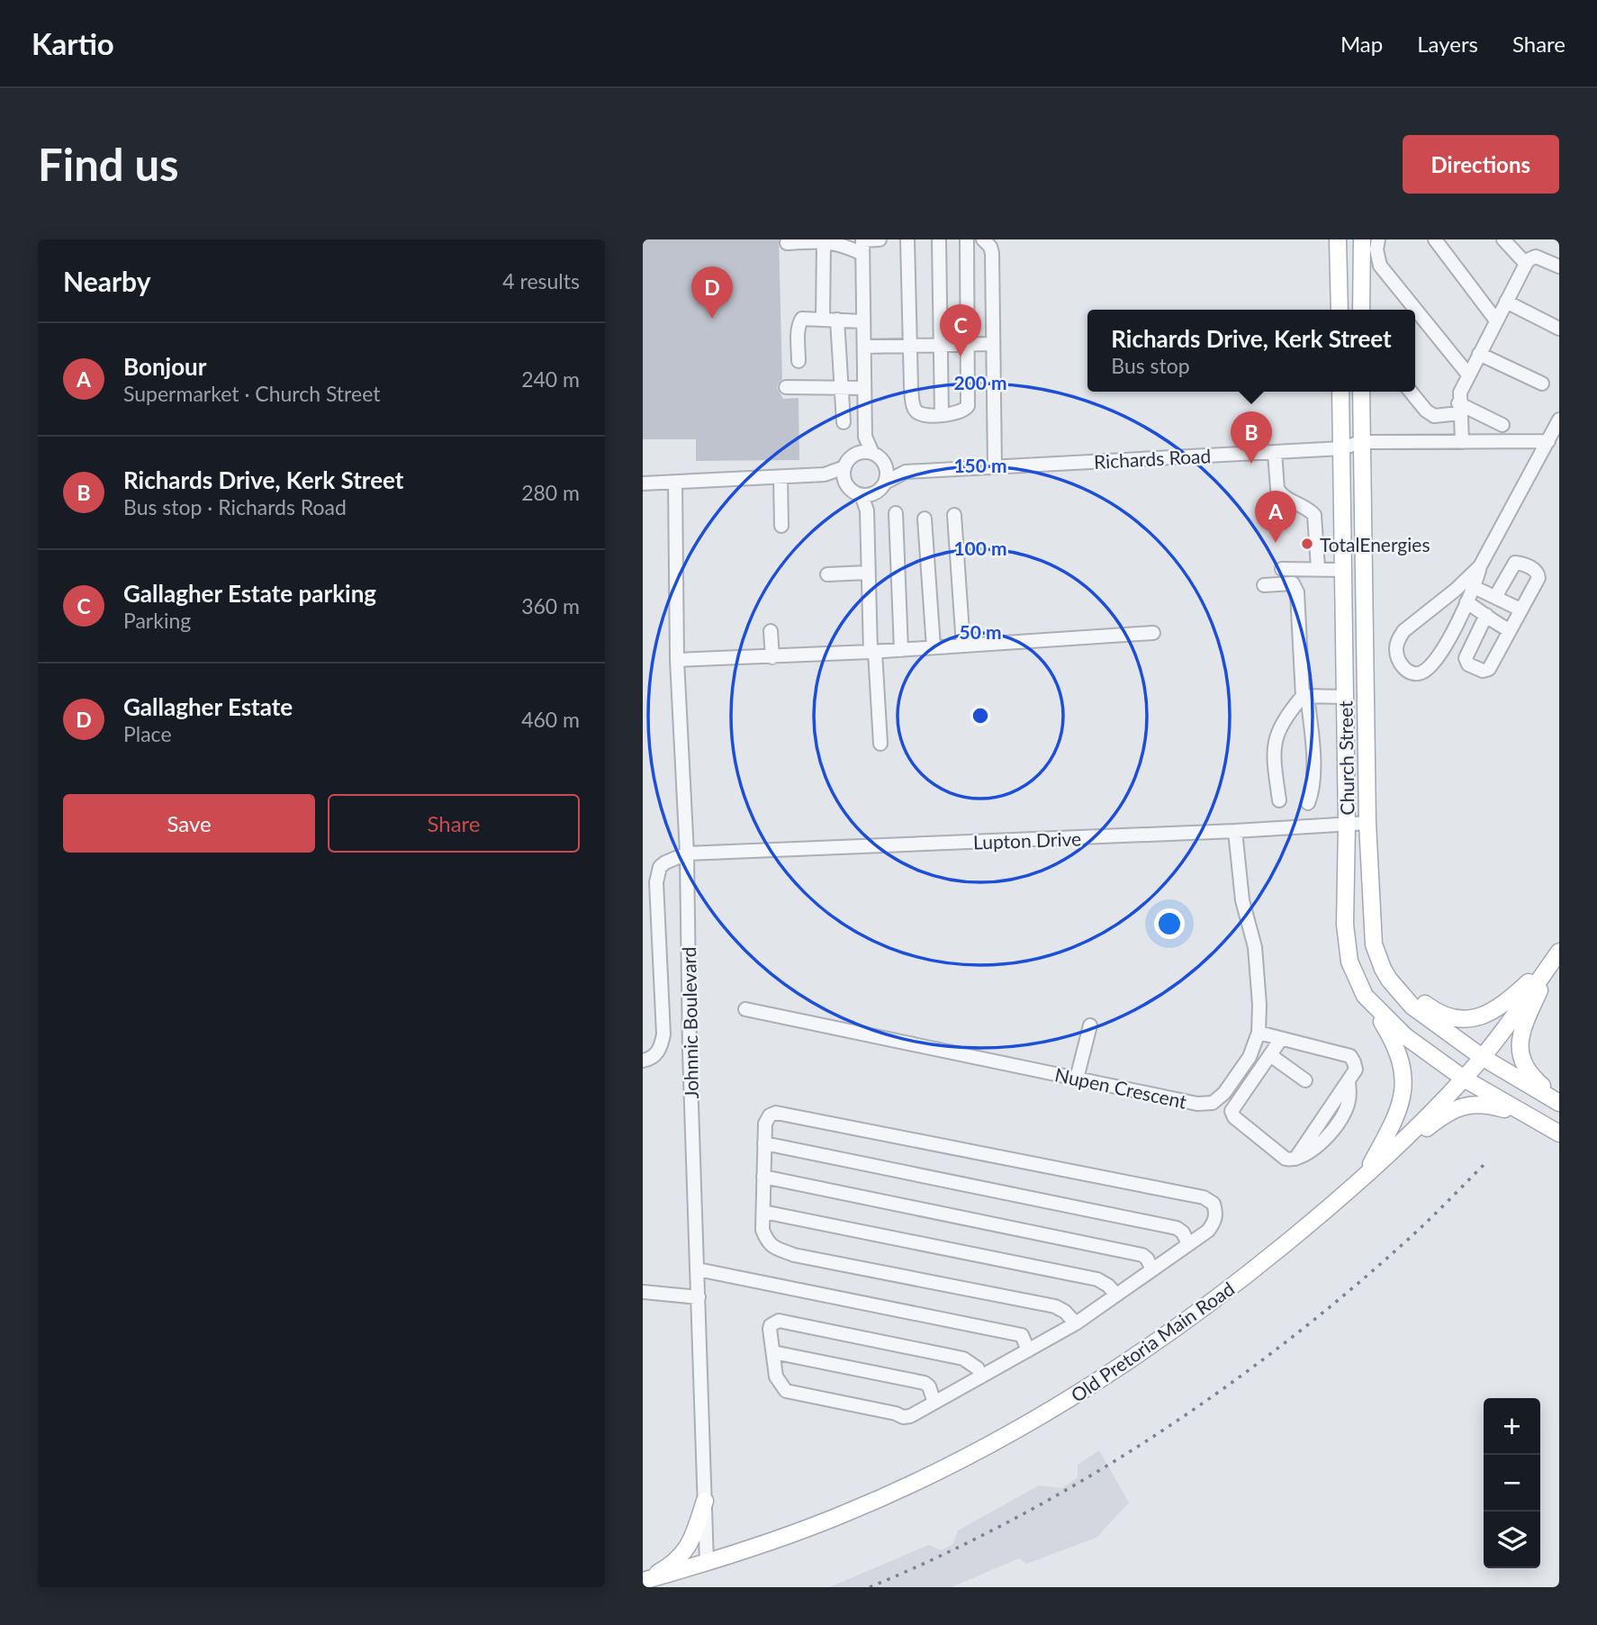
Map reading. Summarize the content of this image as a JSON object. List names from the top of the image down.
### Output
{
  "streets": {
    "main road": ["Church Street", "Old Pretoria Main Road"],
    "street": [
      "Richards Road",
      "Lupton Drive",
      "Johnnic Boulevard",
      "Nupen Crescent"
    ]
  },
  "crossings": [
    ["Richards Road", "Church Street"],
    ["Church Street", "Lupton Drive"],
    ["Church Street", "Old Pretoria Main Road"],
    ["Lupton Drive", "Johnnic Boulevard"],
    ["Lupton Drive", "Nupen Crescent"],
    ["Johnnic Boulevard", "Old Pretoria Main Road"]
  ],
  "places": ["TotalEnergies"],
  "page": {
    "header": "Kartio",
    "nav": ["Map", "Layers", "Share"],
    "buttons": [
      "Directions",
      ["Save", "Share"]
    ],
    "title": "Find us",
    "heading": ["Nearby", "4 results"],
    "pins": [
      "D",
      "C",
      "B",
      "A"
    ],
    "popup": ["Richards Drive, Kerk Street", "Bus stop"],
    "list": [
      {
        "mark": "A",
        "name": "Bonjour",
        "note": "Supermarket · Church Street",
        "value": "240 m"
      },
      {
        "mark": "B",
        "name": "Richards Drive, Kerk Street",
        "note": "Bus stop · Richards Road",
        "value": "280 m"
      },
      {
        "mark": "C",
        "name": "Gallagher Estate parking",
        "note": "Parking",
        "value": "360 m"
      },
      {
        "mark": "D",
        "name": "Gallagher Estate",
        "note": "Place",
        "value": "460 m"
      }
    ],
    "map_buttons": ["+", "−"]
  },
  "rings": [
    "200 m",
    "150 m",
    "100 m",
    "50 m"
  ]
}
